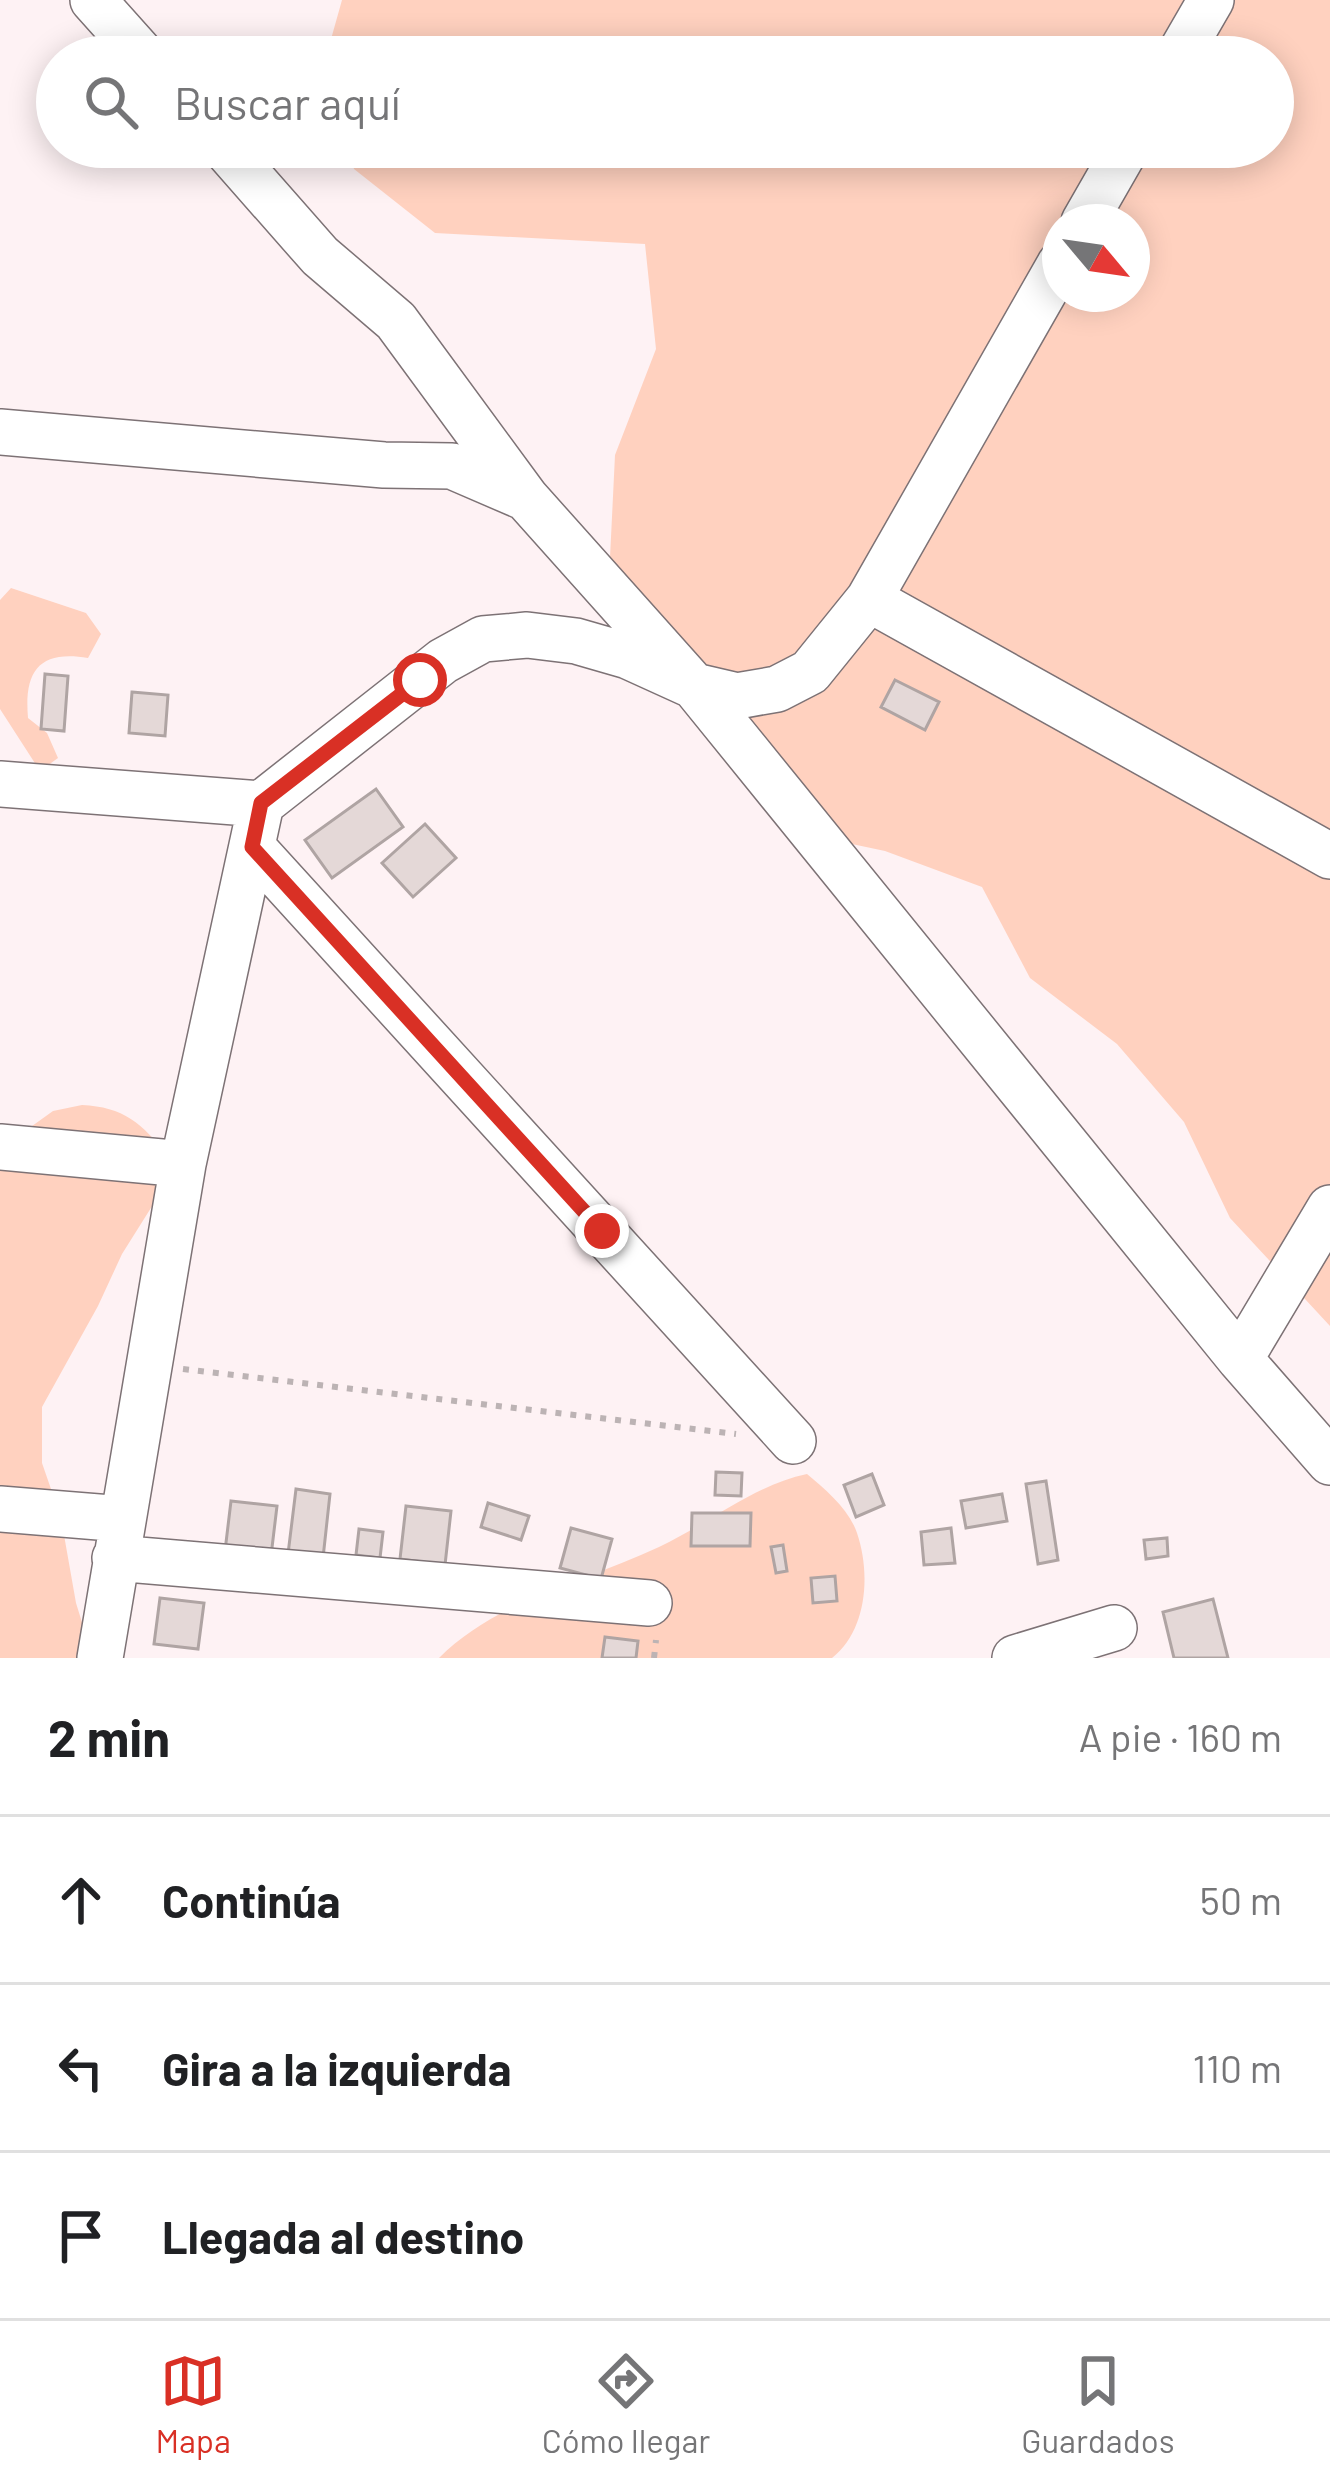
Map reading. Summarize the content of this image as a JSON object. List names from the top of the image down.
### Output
{
  "north": "bottom right",
  "page": {
    "search": "Buscar aquí",
    "heading": ["2 min", "A pie · 160 m"],
    "list": [
      ["Continúa", "50 m"],
      ["Gira a la izquierda", "110 m"],
      "Llegada al destino"
    ],
    "nav": ["Mapa", "Cómo llegar", "Guardados"]
  }
}
